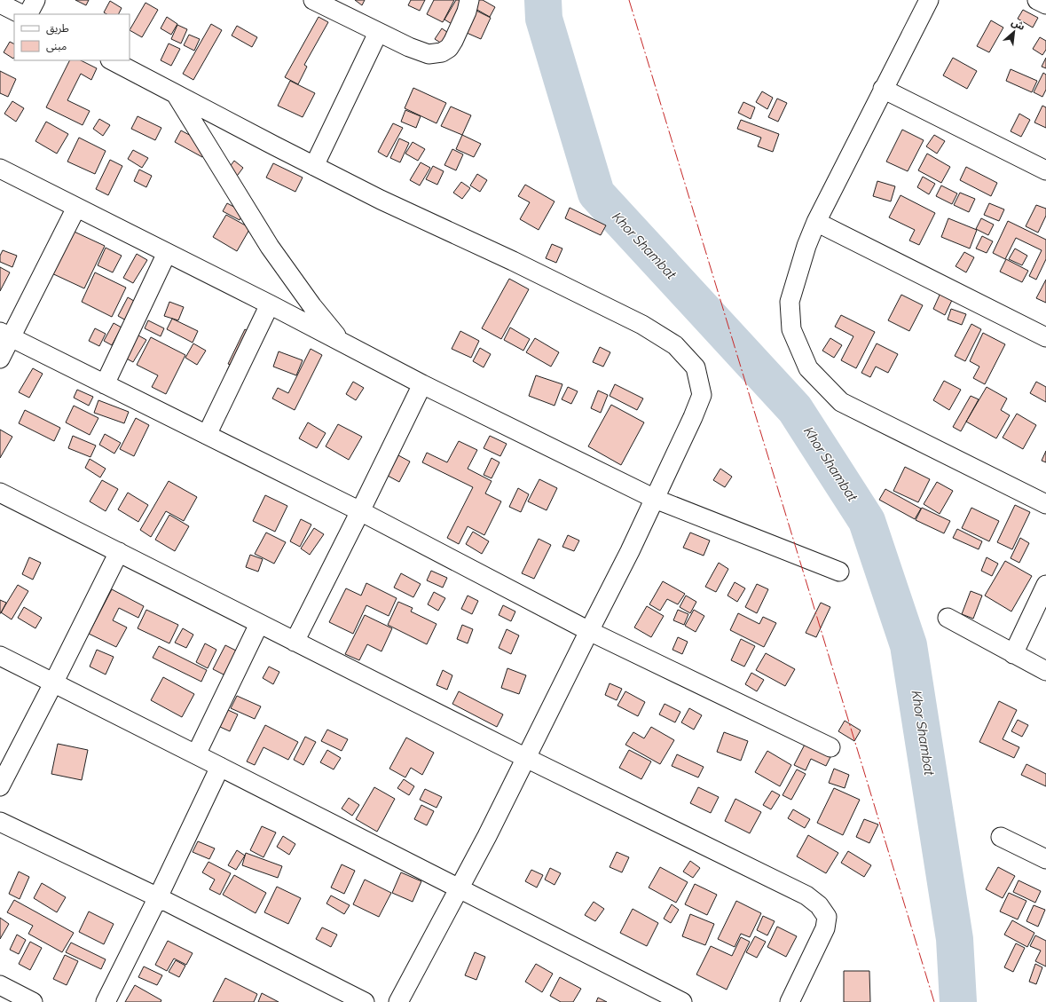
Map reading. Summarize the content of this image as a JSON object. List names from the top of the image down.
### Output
{
  "water": ["Khor Shambat"],
  "legend": ["طريق", "مبنى"],
  "north": "top right"
}
